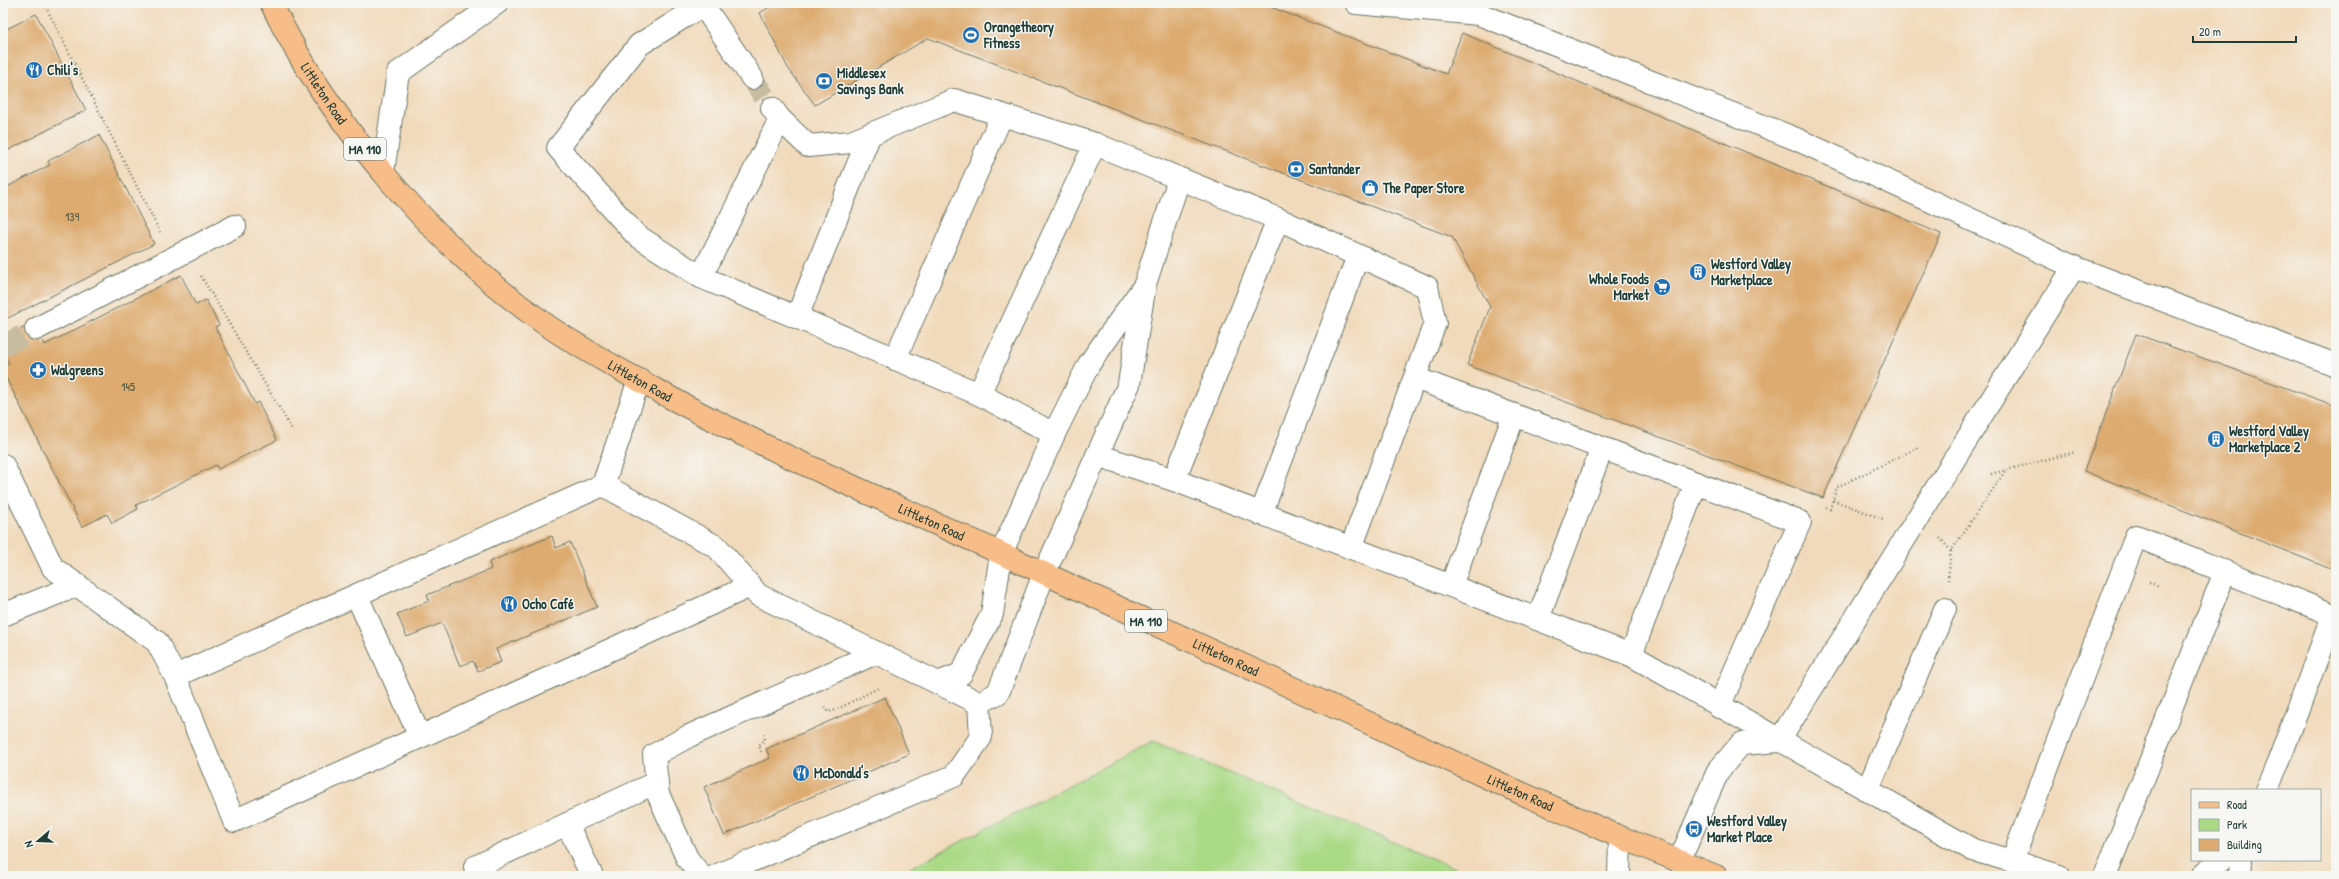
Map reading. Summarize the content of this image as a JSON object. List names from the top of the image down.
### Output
{
  "streets": {
    "main road": ["Littleton Road", "MA 110"]
  },
  "places": {
    "sports": ["Orangetheory Fitness"],
    "restaurant": ["Chili's", "Ocho Café", "McDonald's"],
    "bank": ["Middlesex Savings Bank", "Santander"],
    "shop": ["The Paper Store"],
    "building": ["Westford Valley Marketplace", "Westford Valley Marketplace 2"],
    "supermarket": ["Whole Foods Market"],
    "pharmacy": ["Walgreens"],
    "bus stop": ["Westford Valley Market Place"]
  },
  "house_numbers": ["139", "145"],
  "legend": ["Road", "Park", "Building"],
  "scale_bar": "20 m",
  "north": "left"
}
